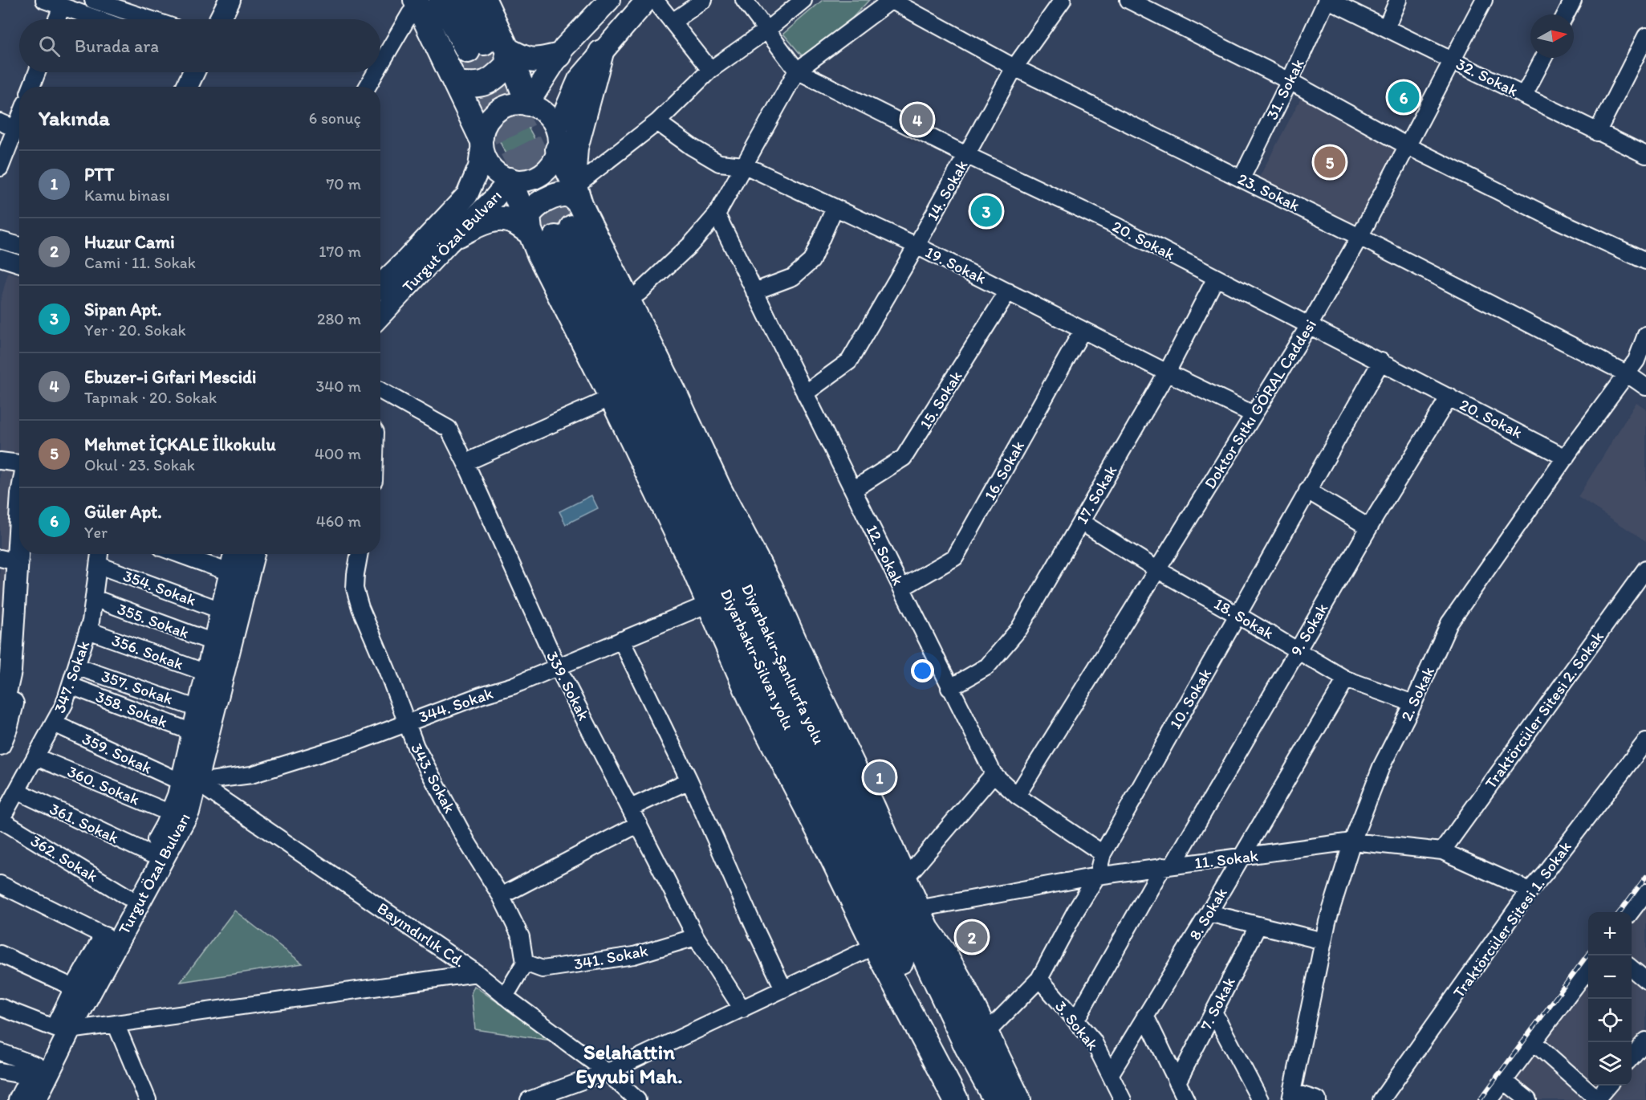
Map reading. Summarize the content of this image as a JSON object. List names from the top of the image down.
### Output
{
  "streets": {
    "highway": ["Diyarbakır-Silvan yolu", "Diyarbakır-Şanlıurfa yolu"],
    "main road": ["Turgut Özal Bulvarı"],
    "street": [
      "32. Sokak",
      "31. Sokak",
      "14. Sokak",
      "23. Sokak",
      "20. Sokak",
      "19. Sokak",
      "15. Sokak",
      "Doktor Sıtkı GÖRAL Caddesi",
      "16. Sokak",
      "17. Sokak",
      "12. Sokak",
      "354. Sokak",
      "18. Sokak",
      "355. Sokak",
      "9. Sokak",
      "356. Sokak",
      "347. Sokak",
      "339. Sokak",
      "357. Sokak",
      "2. Sokak",
      "10. Sokak",
      "344. Sokak",
      "358. Sokak",
      "Traktörcüler Sitesi 2. Sokak",
      "359. Sokak",
      "343. Sokak",
      "360. Sokak",
      "361. Sokak",
      "362. Sokak",
      "11. Sokak",
      "8. Sokak",
      "Traktörcüler Sitesi 1. Sokak",
      "Bayındırlık Cd.",
      "341. Sokak",
      "7. Sokak",
      "3. Sokak"
    ]
  },
  "crossings": [
    ["32. Sokak", "31. Sokak"],
    ["32. Sokak", "Doktor Sıtkı GÖRAL Caddesi"],
    ["31. Sokak", "23. Sokak"],
    ["14. Sokak", "23. Sokak"],
    ["14. Sokak", "20. Sokak"],
    ["14. Sokak", "19. Sokak"],
    ["14. Sokak", "12. Sokak"],
    ["23. Sokak", "Doktor Sıtkı GÖRAL Caddesi"],
    ["23. Sokak", "2. Sokak"],
    ["20. Sokak", "Doktor Sıtkı GÖRAL Caddesi"],
    ["20. Sokak", "17. Sokak"],
    ["20. Sokak", "9. Sokak"],
    ["20. Sokak", "2. Sokak"],
    ["20. Sokak", "10. Sokak"],
    ["Turgut Özal Bulvarı", "354. Sokak"],
    ["Turgut Özal Bulvarı", "355. Sokak"],
    ["Turgut Özal Bulvarı", "356. Sokak"],
    ["Turgut Özal Bulvarı", "357. Sokak"],
    ["Turgut Özal Bulvarı", "344. Sokak"],
    ["Turgut Özal Bulvarı", "358. Sokak"],
    ["Turgut Özal Bulvarı", "359. Sokak"],
    ["Turgut Özal Bulvarı", "360. Sokak"],
    ["Turgut Özal Bulvarı", "361. Sokak"],
    ["Turgut Özal Bulvarı", "362. Sokak"],
    ["Turgut Özal Bulvarı", "Bayındırlık Cd."],
    ["19. Sokak", "15. Sokak"],
    ["19. Sokak", "Doktor Sıtkı GÖRAL Caddesi"],
    ["19. Sokak", "16. Sokak"],
    ["19. Sokak", "17. Sokak"],
    ["15. Sokak", "12. Sokak"],
    ["Doktor Sıtkı GÖRAL Caddesi", "12. Sokak"],
    ["Doktor Sıtkı GÖRAL Caddesi", "18. Sokak"],
    ["16. Sokak", "12. Sokak"],
    ["17. Sokak", "12. Sokak"],
    ["17. Sokak", "18. Sokak"],
    ["12. Sokak", "10. Sokak"],
    ["354. Sokak", "347. Sokak"],
    ["18. Sokak", "9. Sokak"],
    ["18. Sokak", "2. Sokak"],
    ["18. Sokak", "10. Sokak"],
    ["18. Sokak", "8. Sokak"],
    ["355. Sokak", "347. Sokak"],
    ["9. Sokak", "11. Sokak"],
    ["9. Sokak", "3. Sokak"],
    ["356. Sokak", "347. Sokak"],
    ["Diyarbakır-Silvan yolu", "Diyarbakır-Şanlıurfa yolu"],
    ["347. Sokak", "357. Sokak"],
    ["347. Sokak", "358. Sokak"],
    ["347. Sokak", "359. Sokak"],
    ["347. Sokak", "360. Sokak"],
    ["347. Sokak", "361. Sokak"],
    ["347. Sokak", "362. Sokak"],
    ["339. Sokak", "344. Sokak"],
    ["339. Sokak", "341. Sokak"],
    ["2. Sokak", "11. Sokak"],
    ["10. Sokak", "11. Sokak"],
    ["10. Sokak", "3. Sokak"],
    ["344. Sokak", "359. Sokak"],
    ["344. Sokak", "343. Sokak"],
    ["344. Sokak", "Bayındırlık Cd."],
    ["Traktörcüler Sitesi 2. Sokak", "11. Sokak"],
    ["359. Sokak", "Bayındırlık Cd."],
    ["343. Sokak", "341. Sokak"],
    ["11. Sokak", "8. Sokak"],
    ["11. Sokak", "Traktörcüler Sitesi 1. Sokak"],
    ["8. Sokak", "3. Sokak"]
  ],
  "districts": ["Selahattin Eyyubi Mah."],
  "north": "right",
  "page": {
    "search": "Burada ara",
    "pins": [
      "6",
      "4",
      "5",
      "3",
      "1",
      "2"
    ],
    "heading": ["Yakında", "6 sonuç"],
    "list": [
      {
        "mark": "1",
        "name": "PTT",
        "note": "Kamu binası",
        "value": "70 m"
      },
      {
        "mark": "2",
        "name": "Huzur Cami",
        "note": "Cami · 11. Sokak",
        "value": "170 m"
      },
      {
        "mark": "3",
        "name": "Sipan Apt.",
        "note": "Yer · 20. Sokak",
        "value": "280 m"
      },
      {
        "mark": "4",
        "name": "Ebuzer-i Gıfari Mescidi",
        "note": "Tapınak · 20. Sokak",
        "value": "340 m"
      },
      {
        "mark": "5",
        "name": "Mehmet İÇKALE İlkokulu",
        "note": "Okul · 23. Sokak",
        "value": "400 m"
      },
      {
        "mark": "6",
        "name": "Güler Apt.",
        "note": "Yer",
        "value": "460 m"
      }
    ],
    "map_buttons": ["+", "−"]
  }
}
